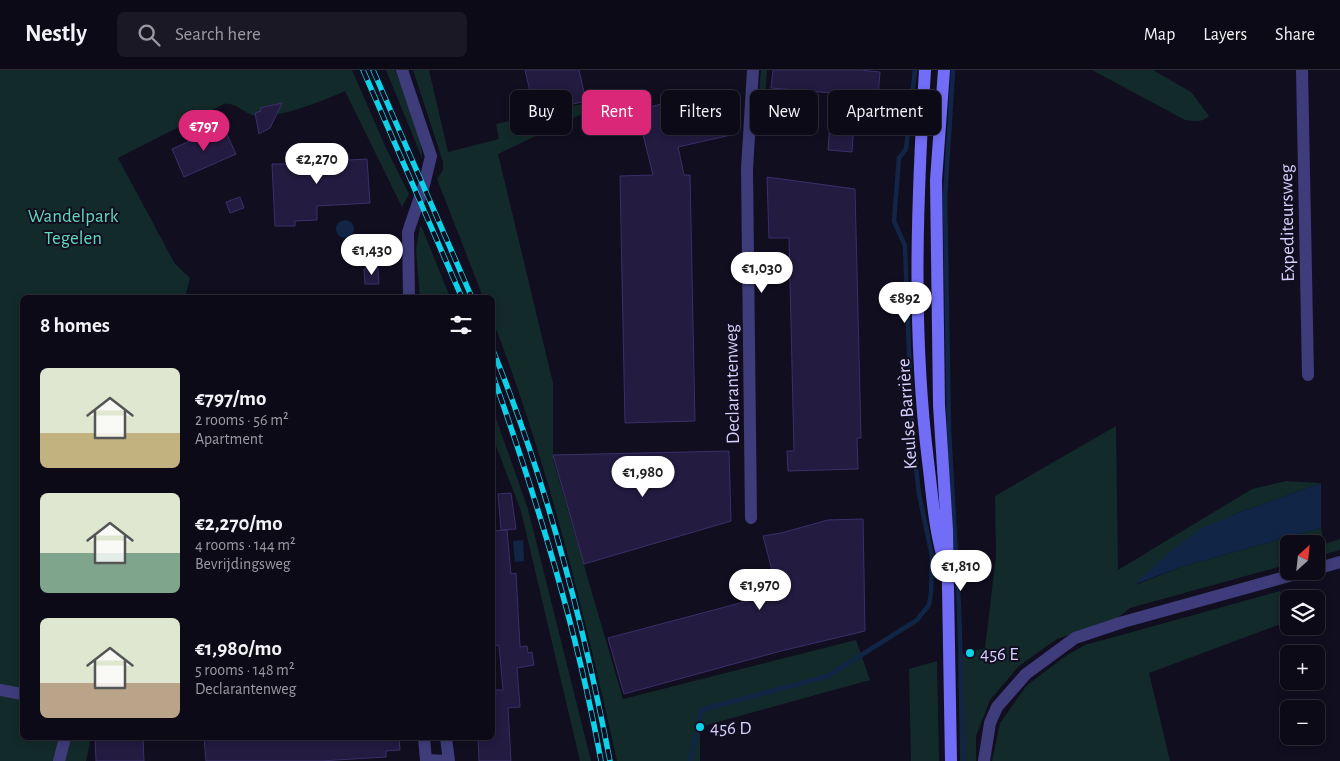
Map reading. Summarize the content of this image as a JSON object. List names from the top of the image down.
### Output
{
  "streets": {
    "main road": ["Keulse Barrière"],
    "street": ["Expediteursweg", "Declarantenweg"]
  },
  "parks": ["Wandelpark Tegelen"],
  "places": ["456 E", "456 D"],
  "north": "top right",
  "page": {
    "header": "Nestly",
    "search": "Search here",
    "nav": ["Map", "Layers", "Share"],
    "chip": [
      "Buy",
      "Rent",
      "Filters",
      "New",
      "Apartment"
    ],
    "price": [
      "€797",
      "€2,270",
      "€1,430",
      "€1,030",
      "€892",
      "€1,980",
      "€1,810",
      "€1,970"
    ],
    "heading": "8 homes",
    "list": [
      {
        "name": "€797/mo",
        "note": "2 rooms · 56 m² · Apartment"
      },
      {
        "name": "€2,270/mo",
        "note": "4 rooms · 144 m² · Bevrijdingsweg"
      },
      {
        "name": "€1,980/mo",
        "note": "5 rooms · 148 m² · Declarantenweg"
      }
    ],
    "map_buttons": ["+", "−"]
  }
}
